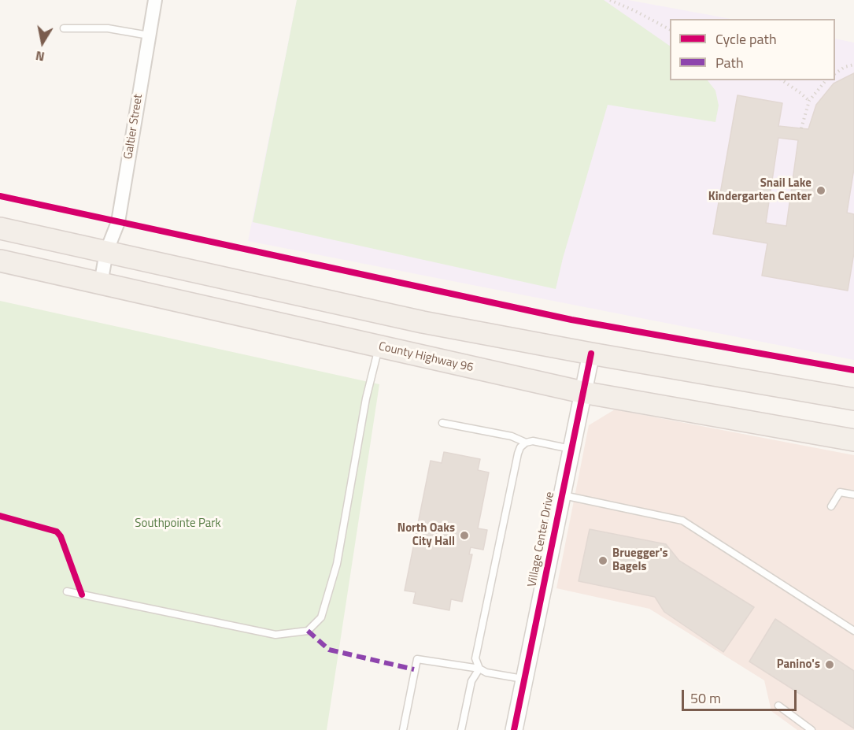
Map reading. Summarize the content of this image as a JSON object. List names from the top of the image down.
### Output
{
  "streets": {
    "main road": ["County Highway 96"],
    "street": ["Galtier Street", "Village Center Drive"]
  },
  "crossings": [
    ["Galtier Street", "County Highway 96"],
    ["County Highway 96", "Village Center Drive"]
  ],
  "parks": ["Southpointe Park"],
  "places": [
    "Snail Lake Kindergarten Center",
    "North Oaks City Hall",
    "Bruegger's Bagels",
    "Panino's"
  ],
  "legend": ["Cycle path", "Path"],
  "scale_bar": "50 m",
  "north": "bottom"
}
